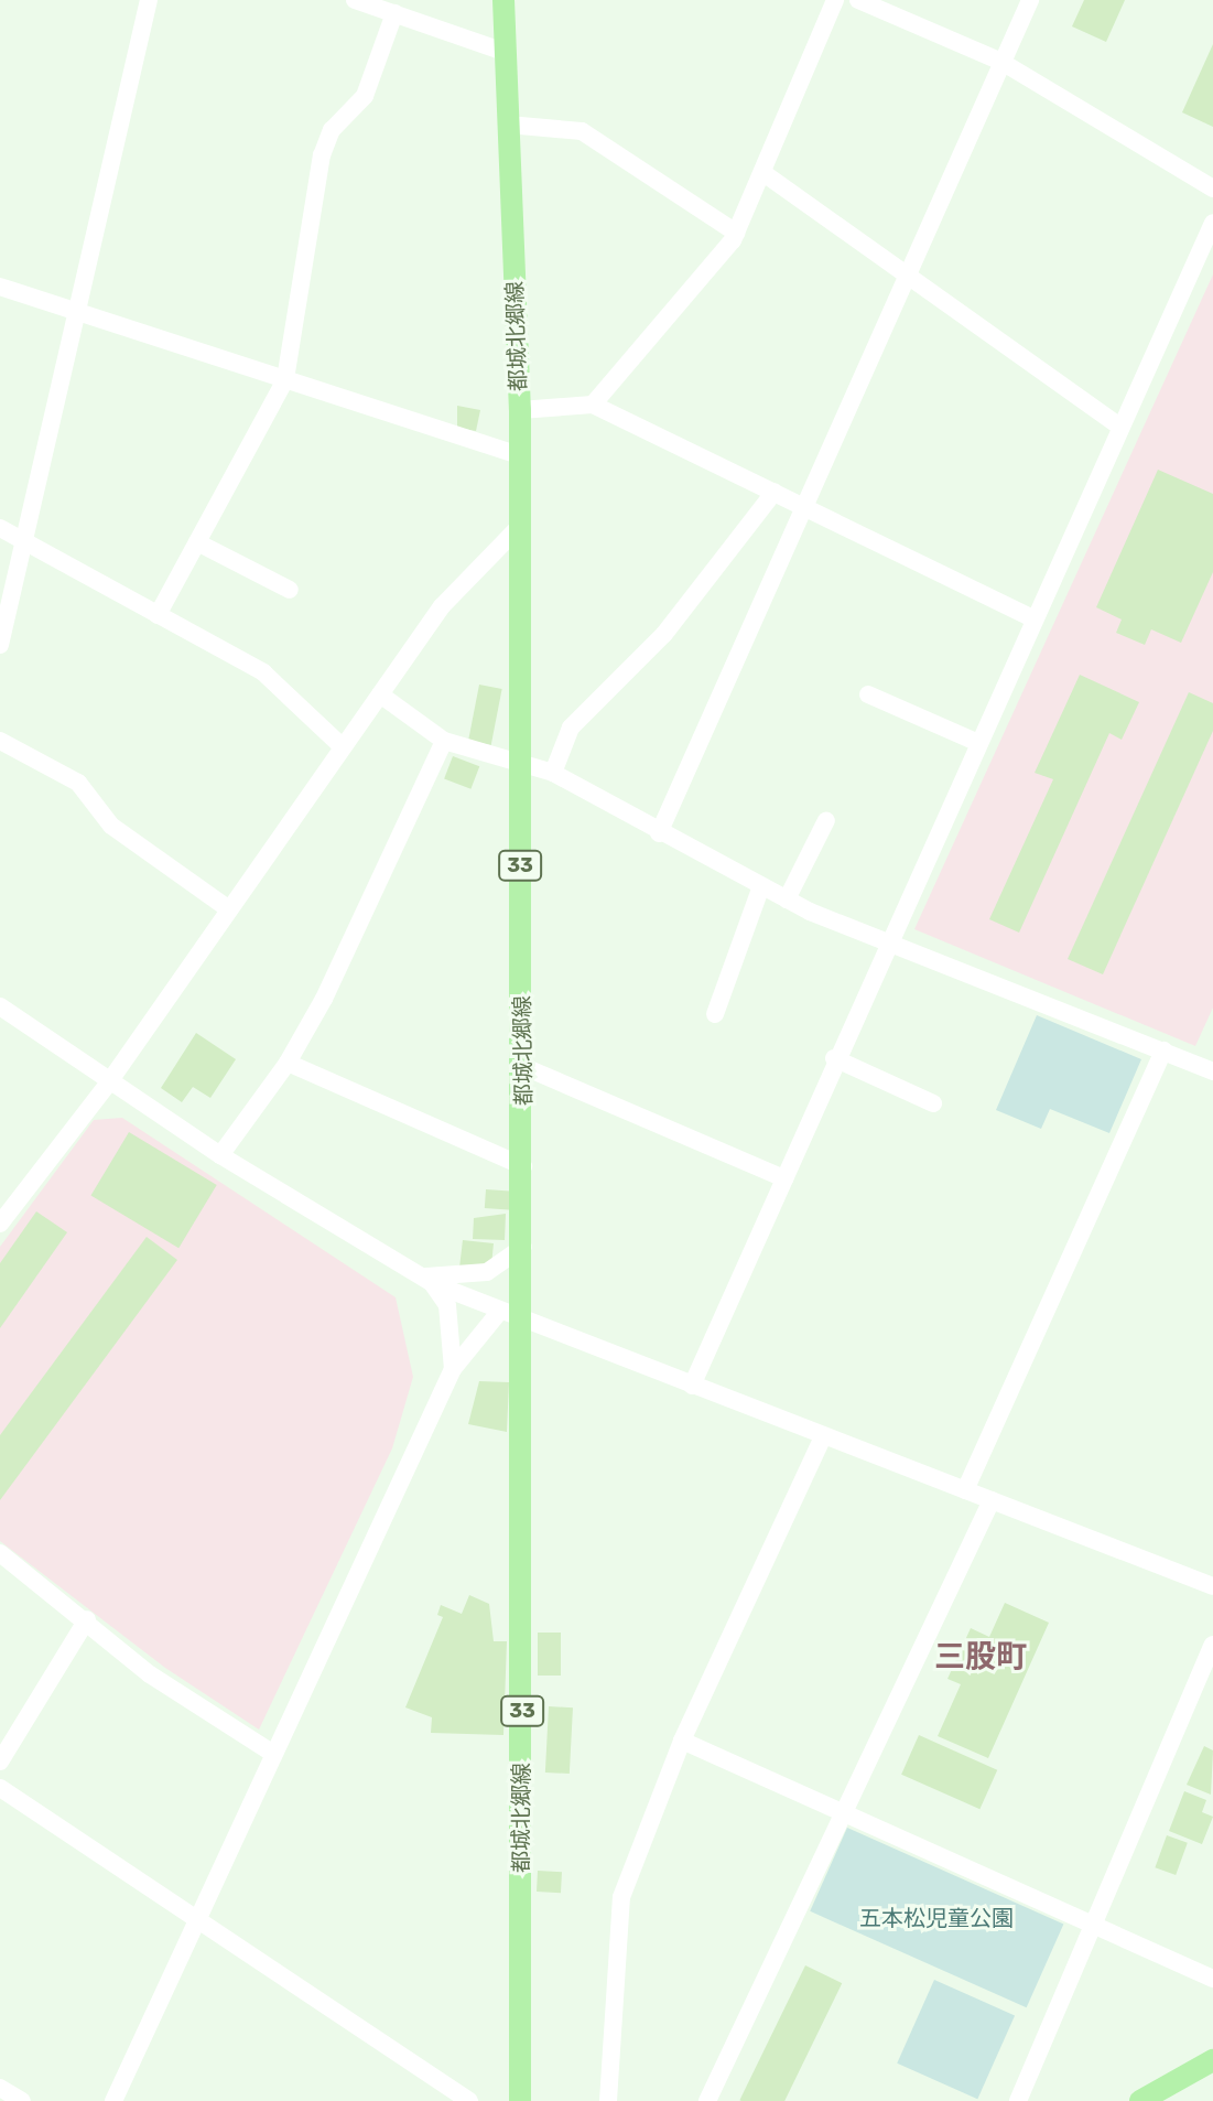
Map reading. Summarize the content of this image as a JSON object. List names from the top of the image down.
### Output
{
  "streets": {
    "main road": ["都城北郷線", "33"]
  },
  "districts": ["三股町"],
  "parks": ["五本松児童公園"]
}
